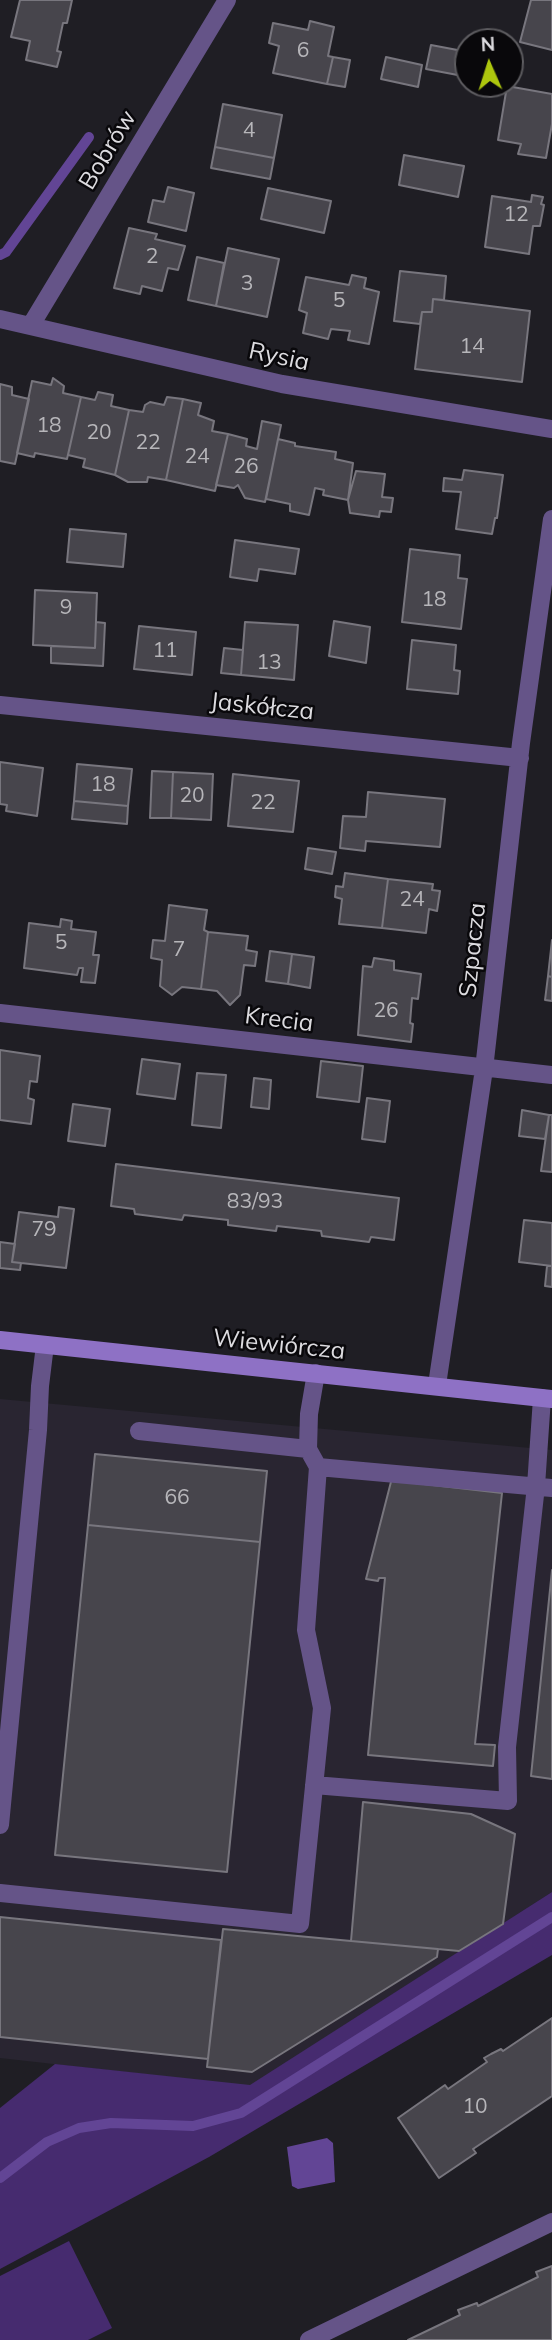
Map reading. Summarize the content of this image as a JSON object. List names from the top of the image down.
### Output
{
  "streets": {
    "street": [
      "Bobrów",
      "Rysia",
      "Jaskółcza",
      "Szpacza",
      "Krecia",
      "Wiewiórcza"
    ]
  },
  "crossings": [
    ["Bobrów", "Rysia"],
    ["Jaskółcza", "Szpacza"],
    ["Szpacza", "Krecia"],
    ["Szpacza", "Wiewiórcza"]
  ],
  "house_numbers": [
    "6",
    "4",
    "12",
    "2",
    "3",
    "5",
    "14",
    "18",
    "20",
    "22",
    "24",
    "26",
    "18",
    "9",
    "11",
    "13",
    "18",
    "20",
    "22",
    "24",
    "5",
    "7",
    "26",
    "83/93",
    "79",
    "66",
    "10"
  ],
  "north": "top"
}
